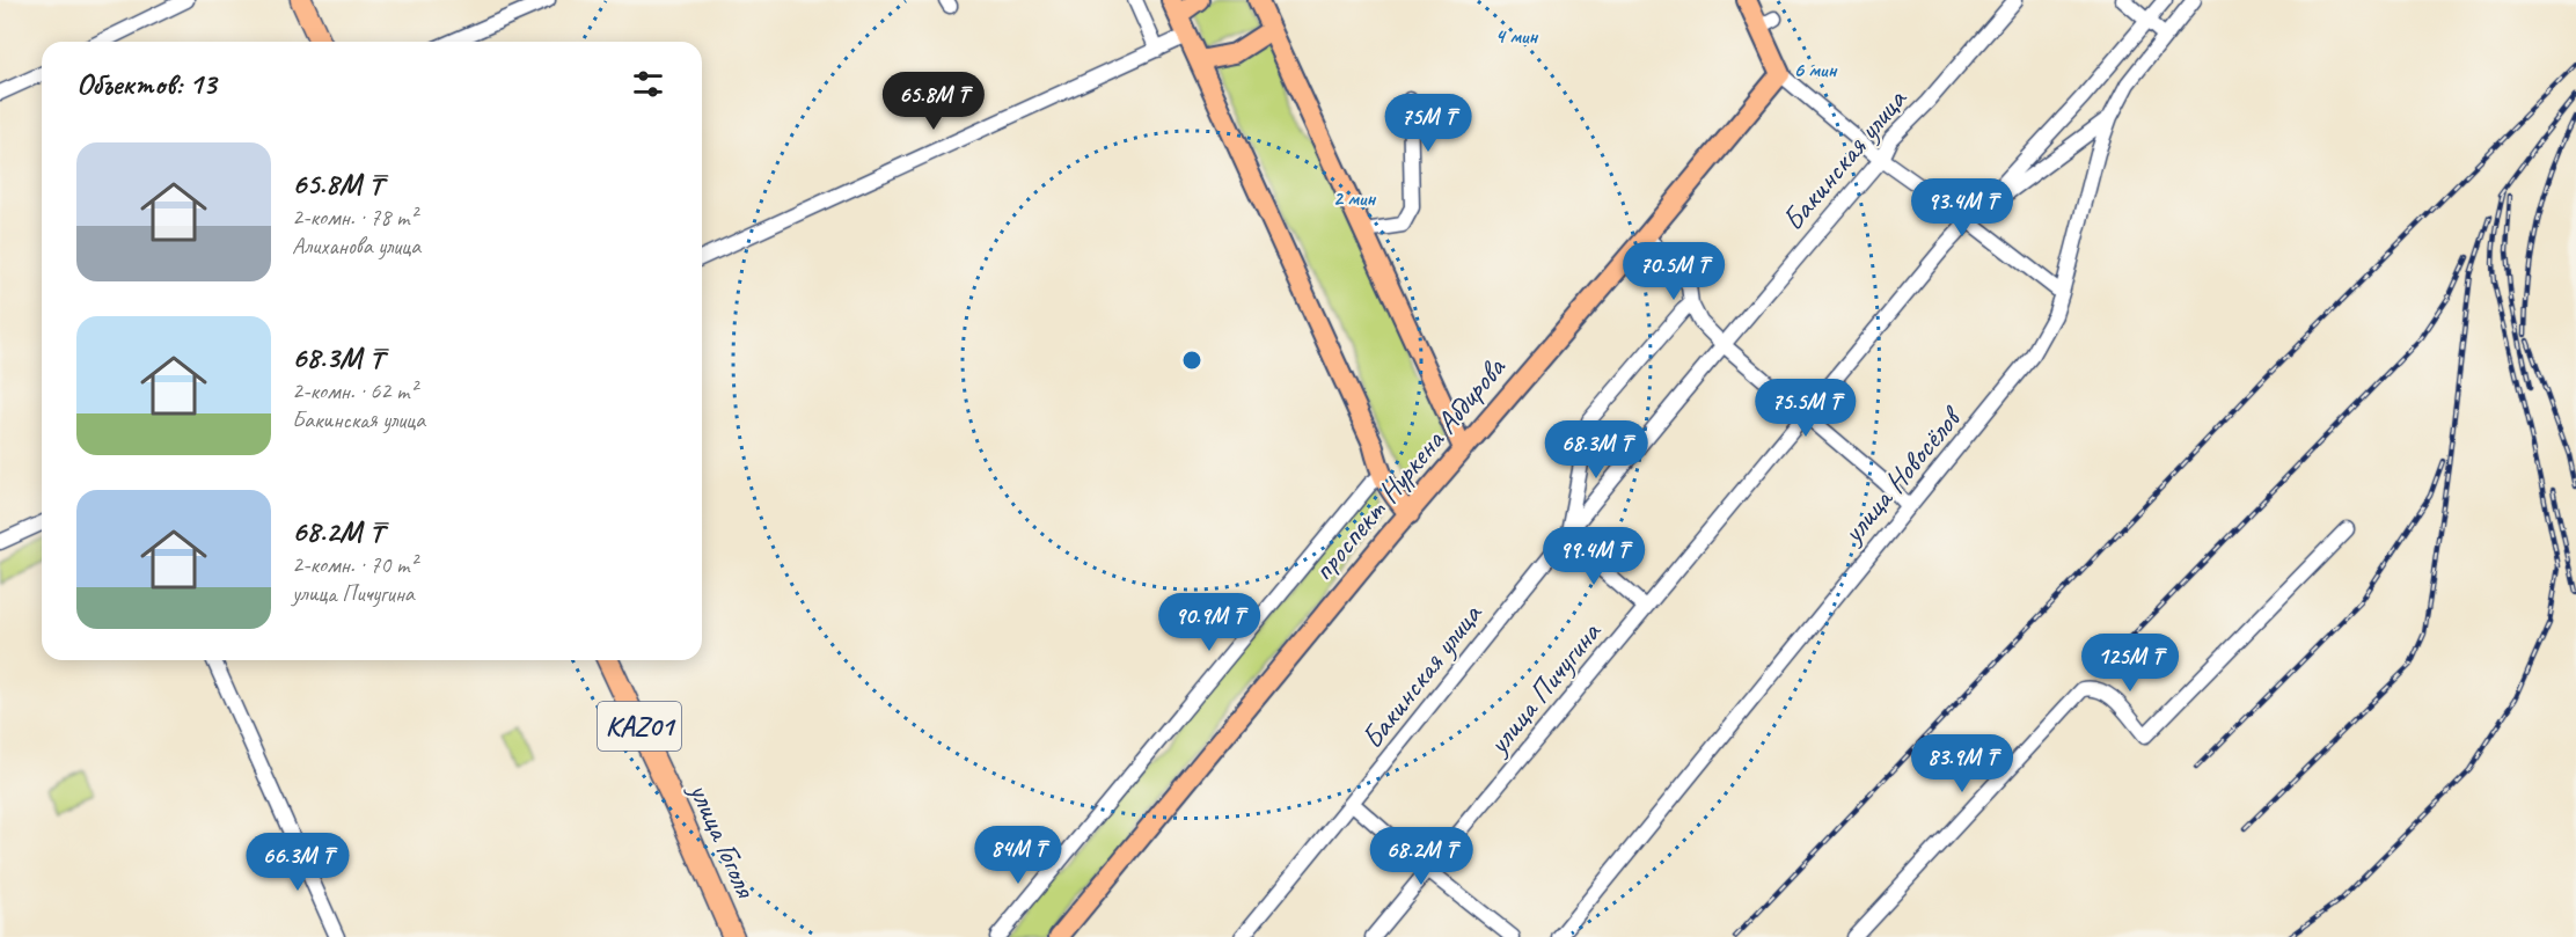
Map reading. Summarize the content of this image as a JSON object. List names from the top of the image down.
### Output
{
  "streets": {
    "highway": ["KАZ01", "улица Гоголя"],
    "main road": ["проспект Нуркена Абдирова"],
    "street": ["Бакинская улица", "улица Новосёлов", "улица Пичугина"]
  },
  "page": {
    "heading": "Объектов: 13",
    "price": [
      "65.8M ₸",
      "75M ₸",
      "93.4M ₸",
      "70.5M ₸",
      "75.5M ₸",
      "68.3M ₸",
      "99.4M ₸",
      "90.9M ₸",
      "125M ₸",
      "83.9M ₸",
      "84M ₸",
      "68.2M ₸",
      "66.3M ₸"
    ],
    "list": [
      {
        "name": "65.8M ₸",
        "note": "2-комн. · 78 m² · Алиханова улица"
      },
      {
        "name": "68.3M ₸",
        "note": "2-комн. · 62 m² · Бакинская улица"
      },
      {
        "name": "68.2M ₸",
        "note": "2-комн. · 70 m² · улица Пичугина"
      }
    ]
  },
  "rings": ["4 мин", "6 мин", "2 мин"]
}
